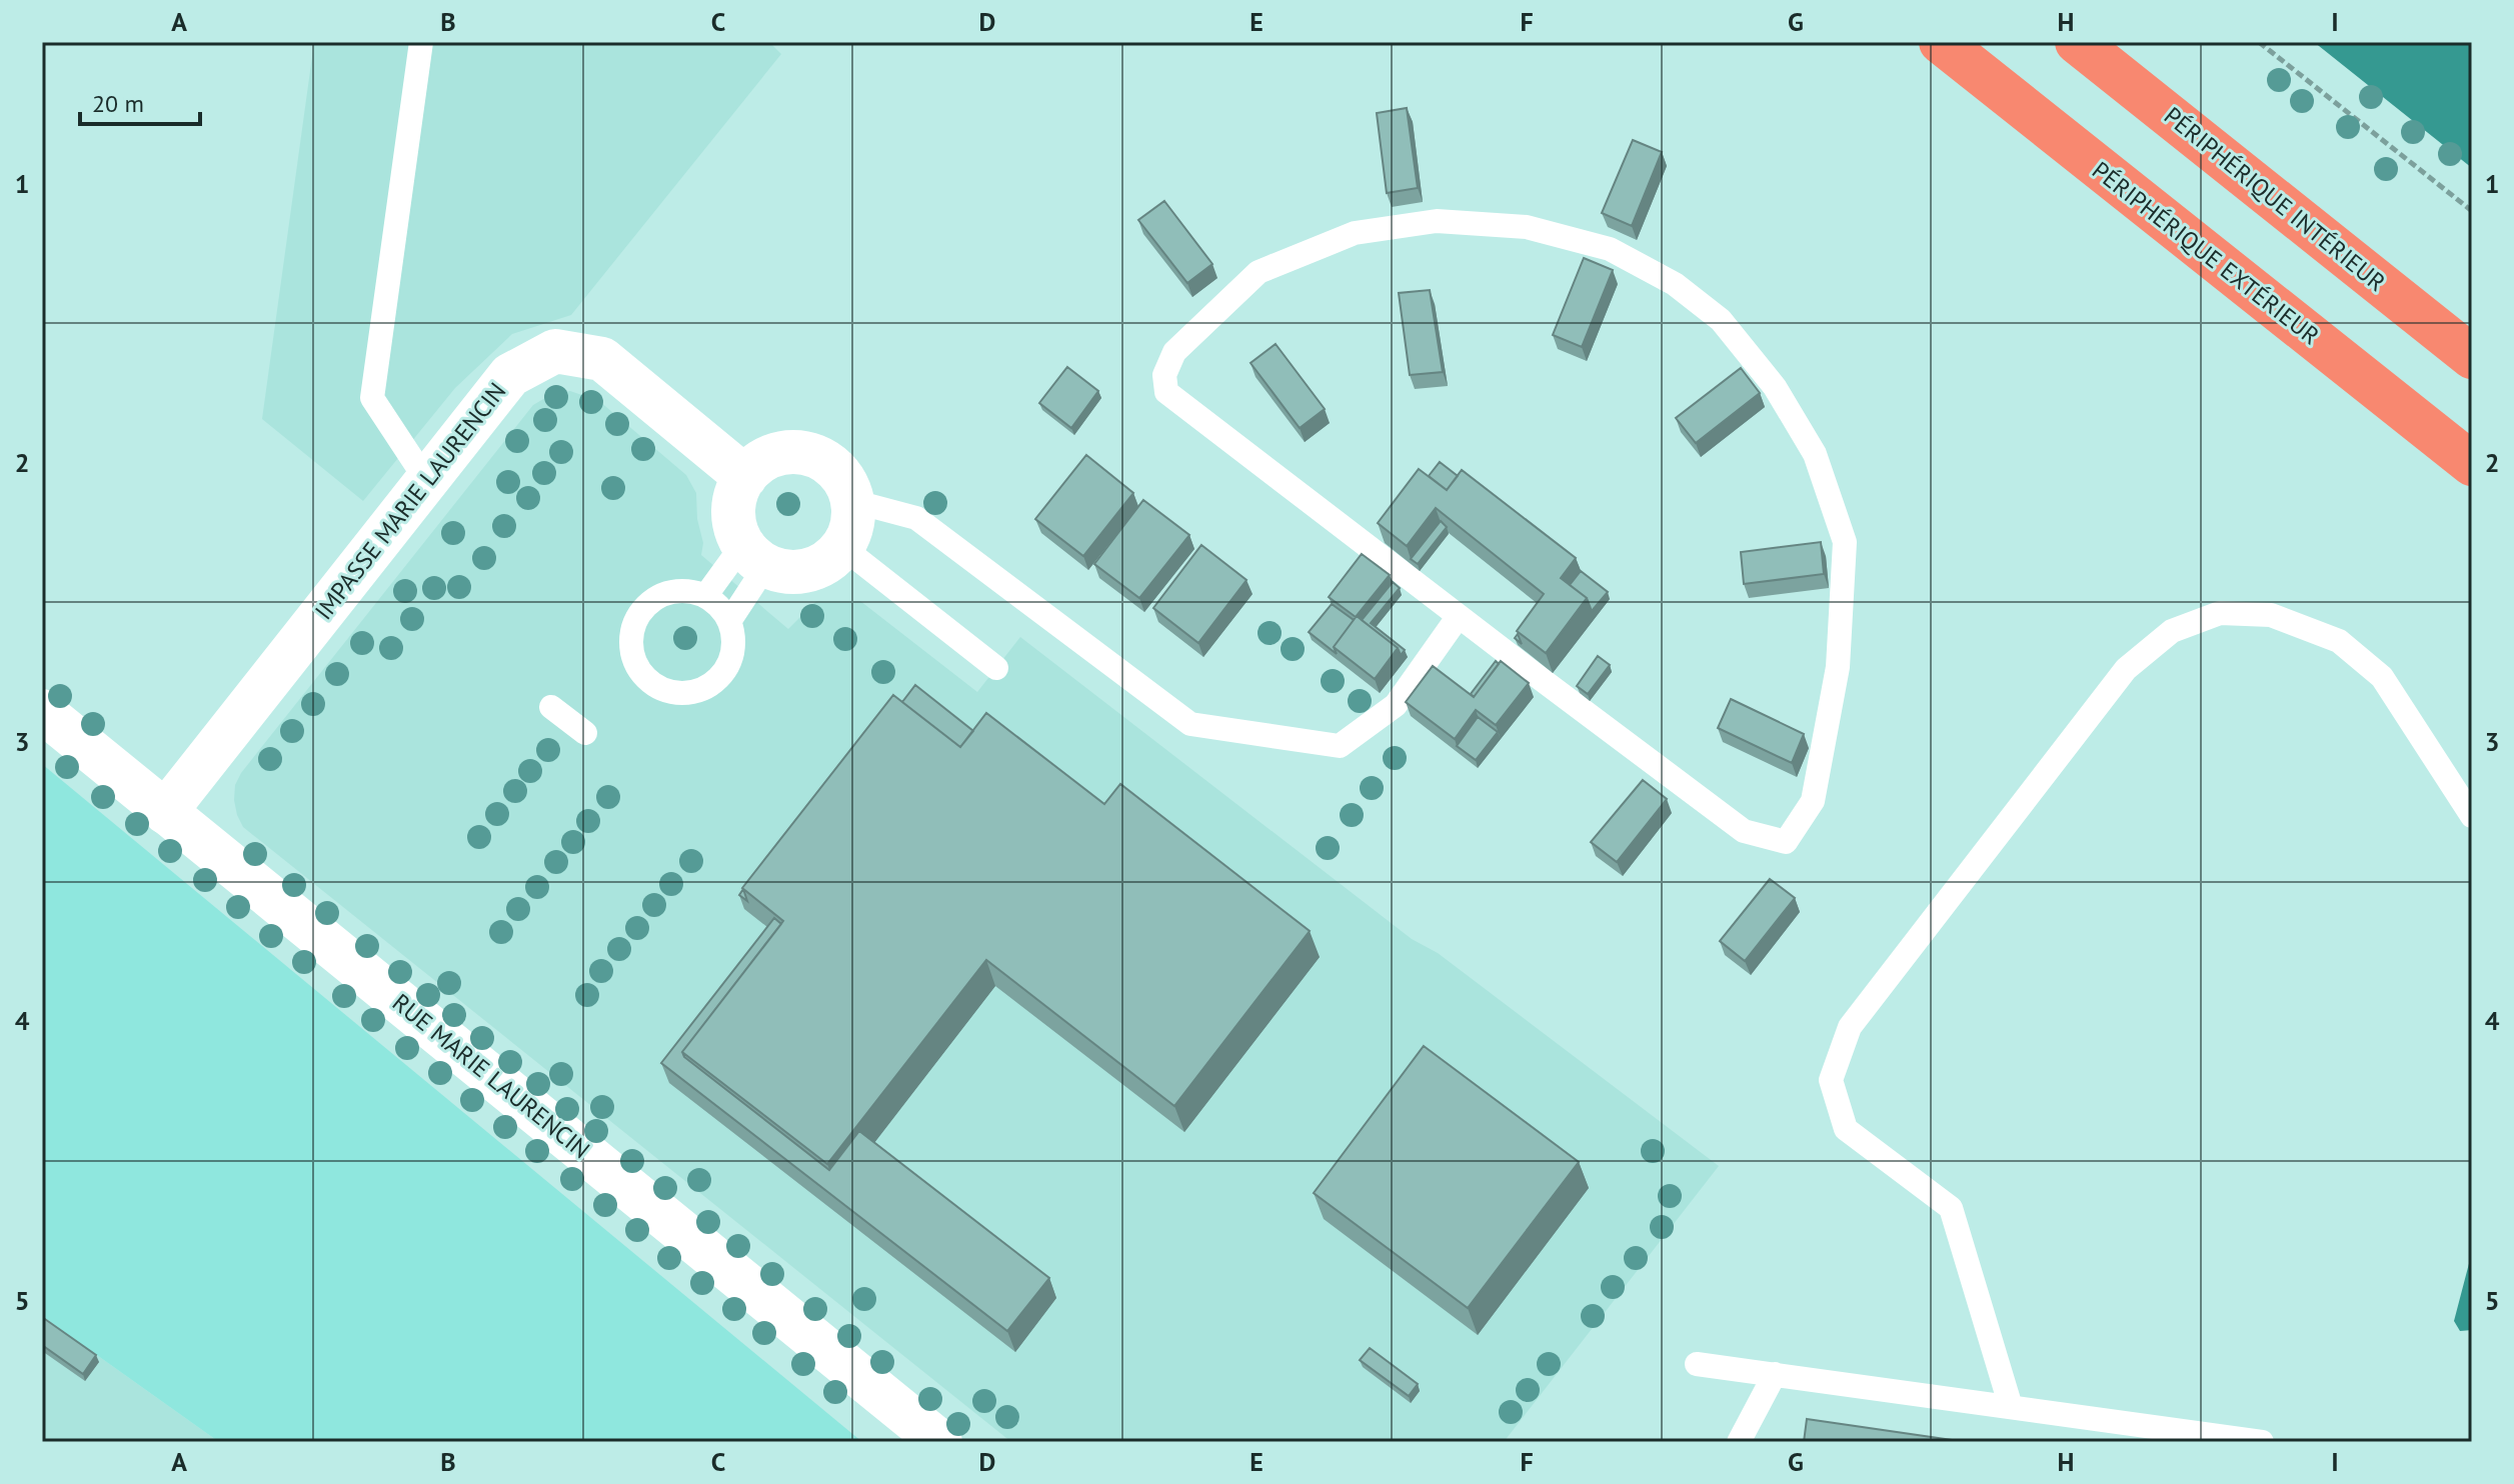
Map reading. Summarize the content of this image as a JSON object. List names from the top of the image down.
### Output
{
  "streets": {
    "highway": ["PÉRIPHÉRIQUE INTÉRIEUR", "PÉRIPHÉRIQUE EXTÉRIEUR"],
    "street": ["IMPASSE MARIE LAURENCIN", "RUE MARIE LAURENCIN"]
  },
  "crossings": [
    ["IMPASSE MARIE LAURENCIN", "RUE MARIE LAURENCIN"]
  ],
  "scale_bar": "20 m",
  "grid": {
    "columns": [
      "A",
      "B",
      "C",
      "D",
      "E",
      "F",
      "G",
      "H",
      "I"
    ],
    "rows": [
      "1",
      "2",
      "3",
      "4",
      "5"
    ]
  }
}
